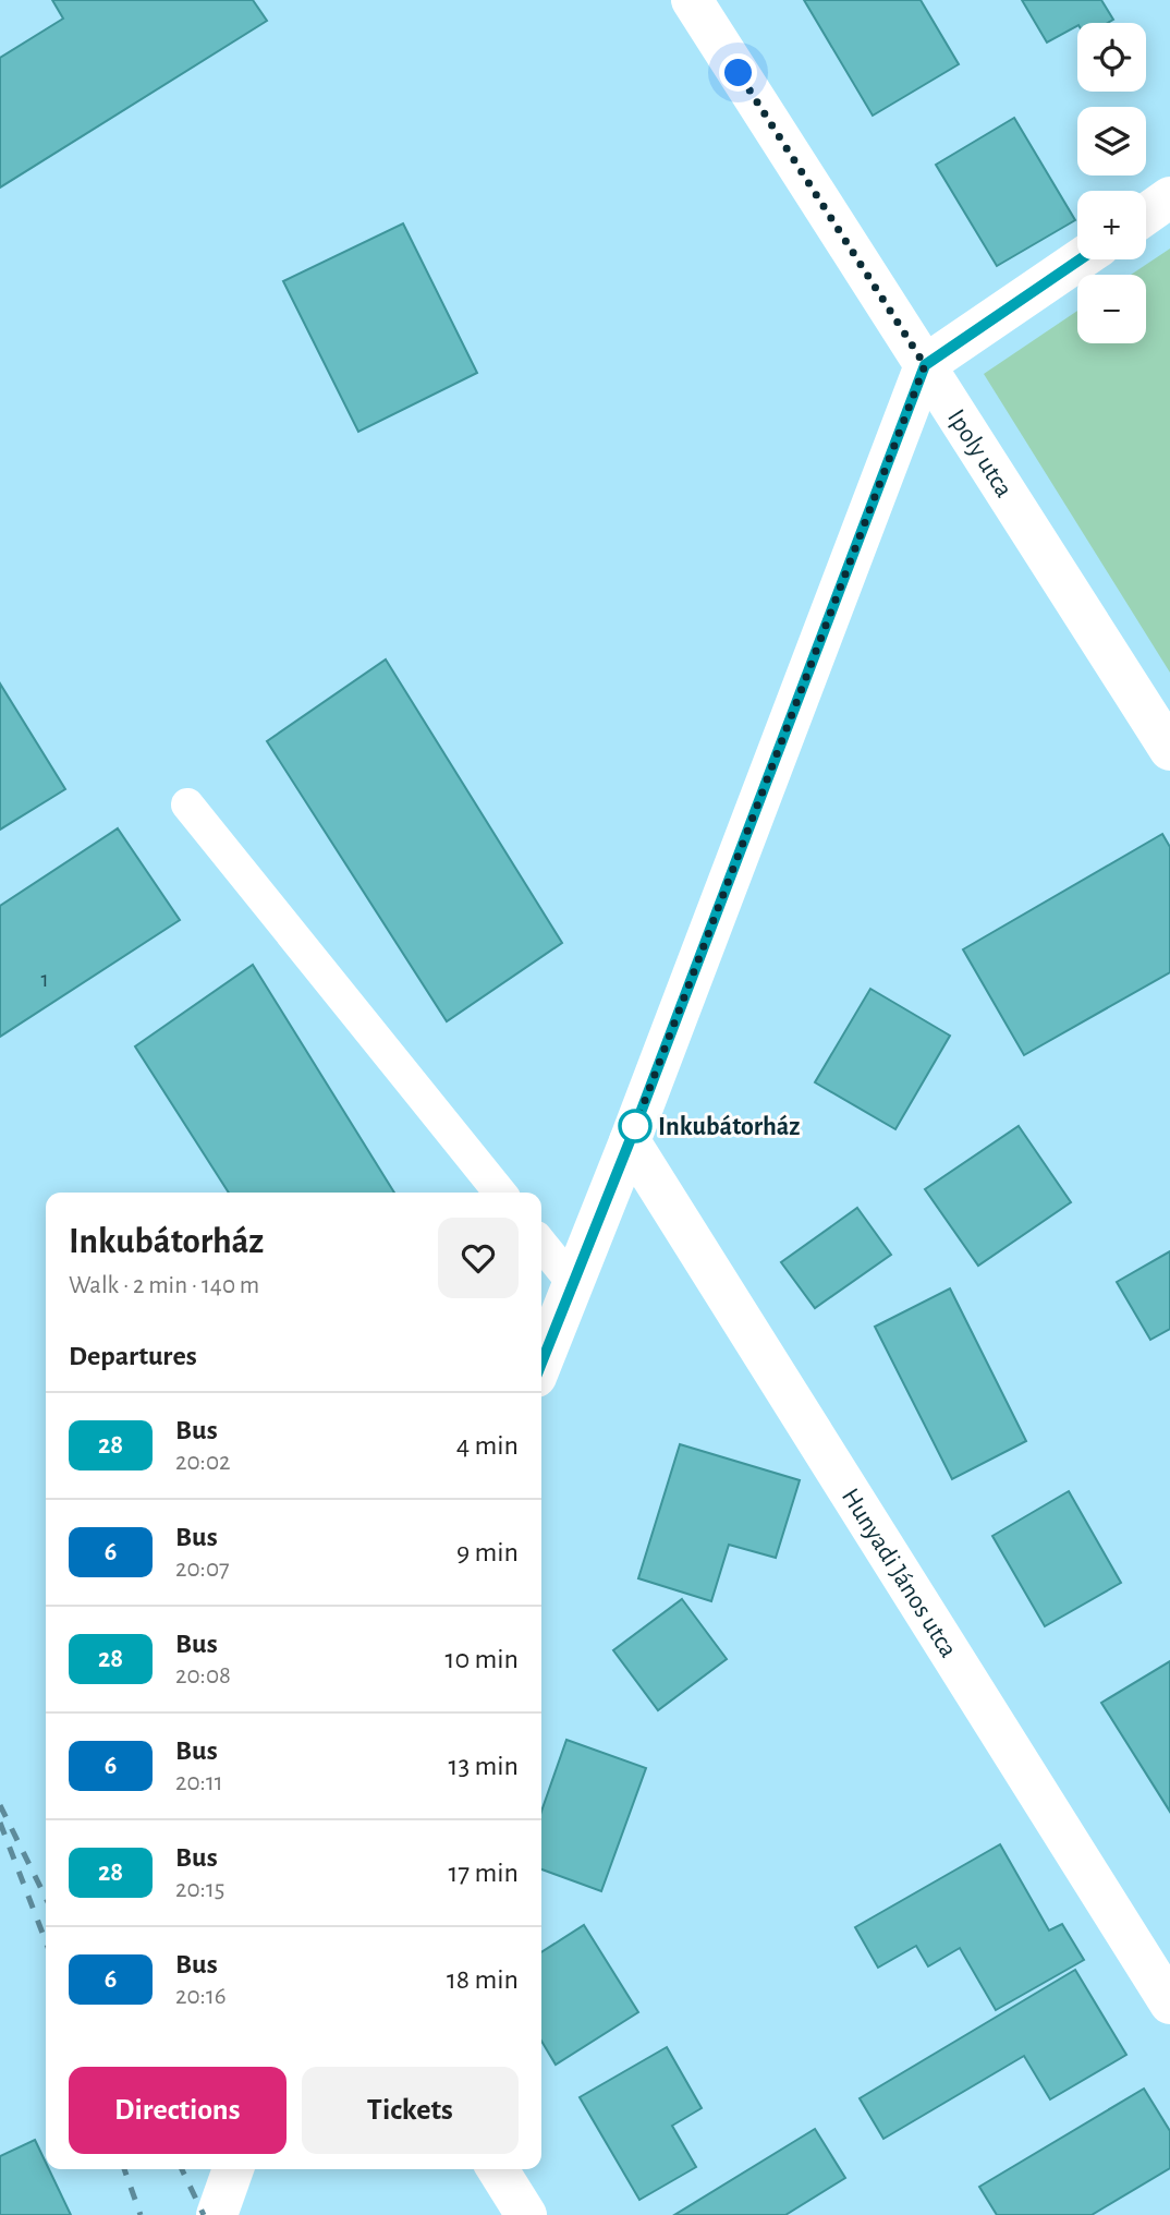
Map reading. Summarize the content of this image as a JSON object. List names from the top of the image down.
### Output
{
  "streets": {
    "street": ["Ipoly utca", "Hunyadi János utca"]
  },
  "places": ["Inkubátorház"],
  "lines": ["bus line 28"],
  "house_numbers": ["1"],
  "page": {
    "map_buttons": ["+", "−"],
    "heading": [
      ["Inkubátorház", "Walk · 2 min · 140 m"],
      "Departures"
    ],
    "list": [
      {
        "mark": "28",
        "name": "Bus",
        "note": "20:02",
        "value": "4 min"
      },
      {
        "mark": "6",
        "name": "Bus",
        "note": "20:07",
        "value": "9 min"
      },
      {
        "mark": "28",
        "name": "Bus",
        "note": "20:08",
        "value": "10 min"
      },
      {
        "mark": "6",
        "name": "Bus",
        "note": "20:11",
        "value": "13 min"
      },
      {
        "mark": "28",
        "name": "Bus",
        "note": "20:15",
        "value": "17 min"
      },
      {
        "mark": "6",
        "name": "Bus",
        "note": "20:16",
        "value": "18 min"
      }
    ],
    "buttons": ["Directions", "Tickets"]
  }
}
